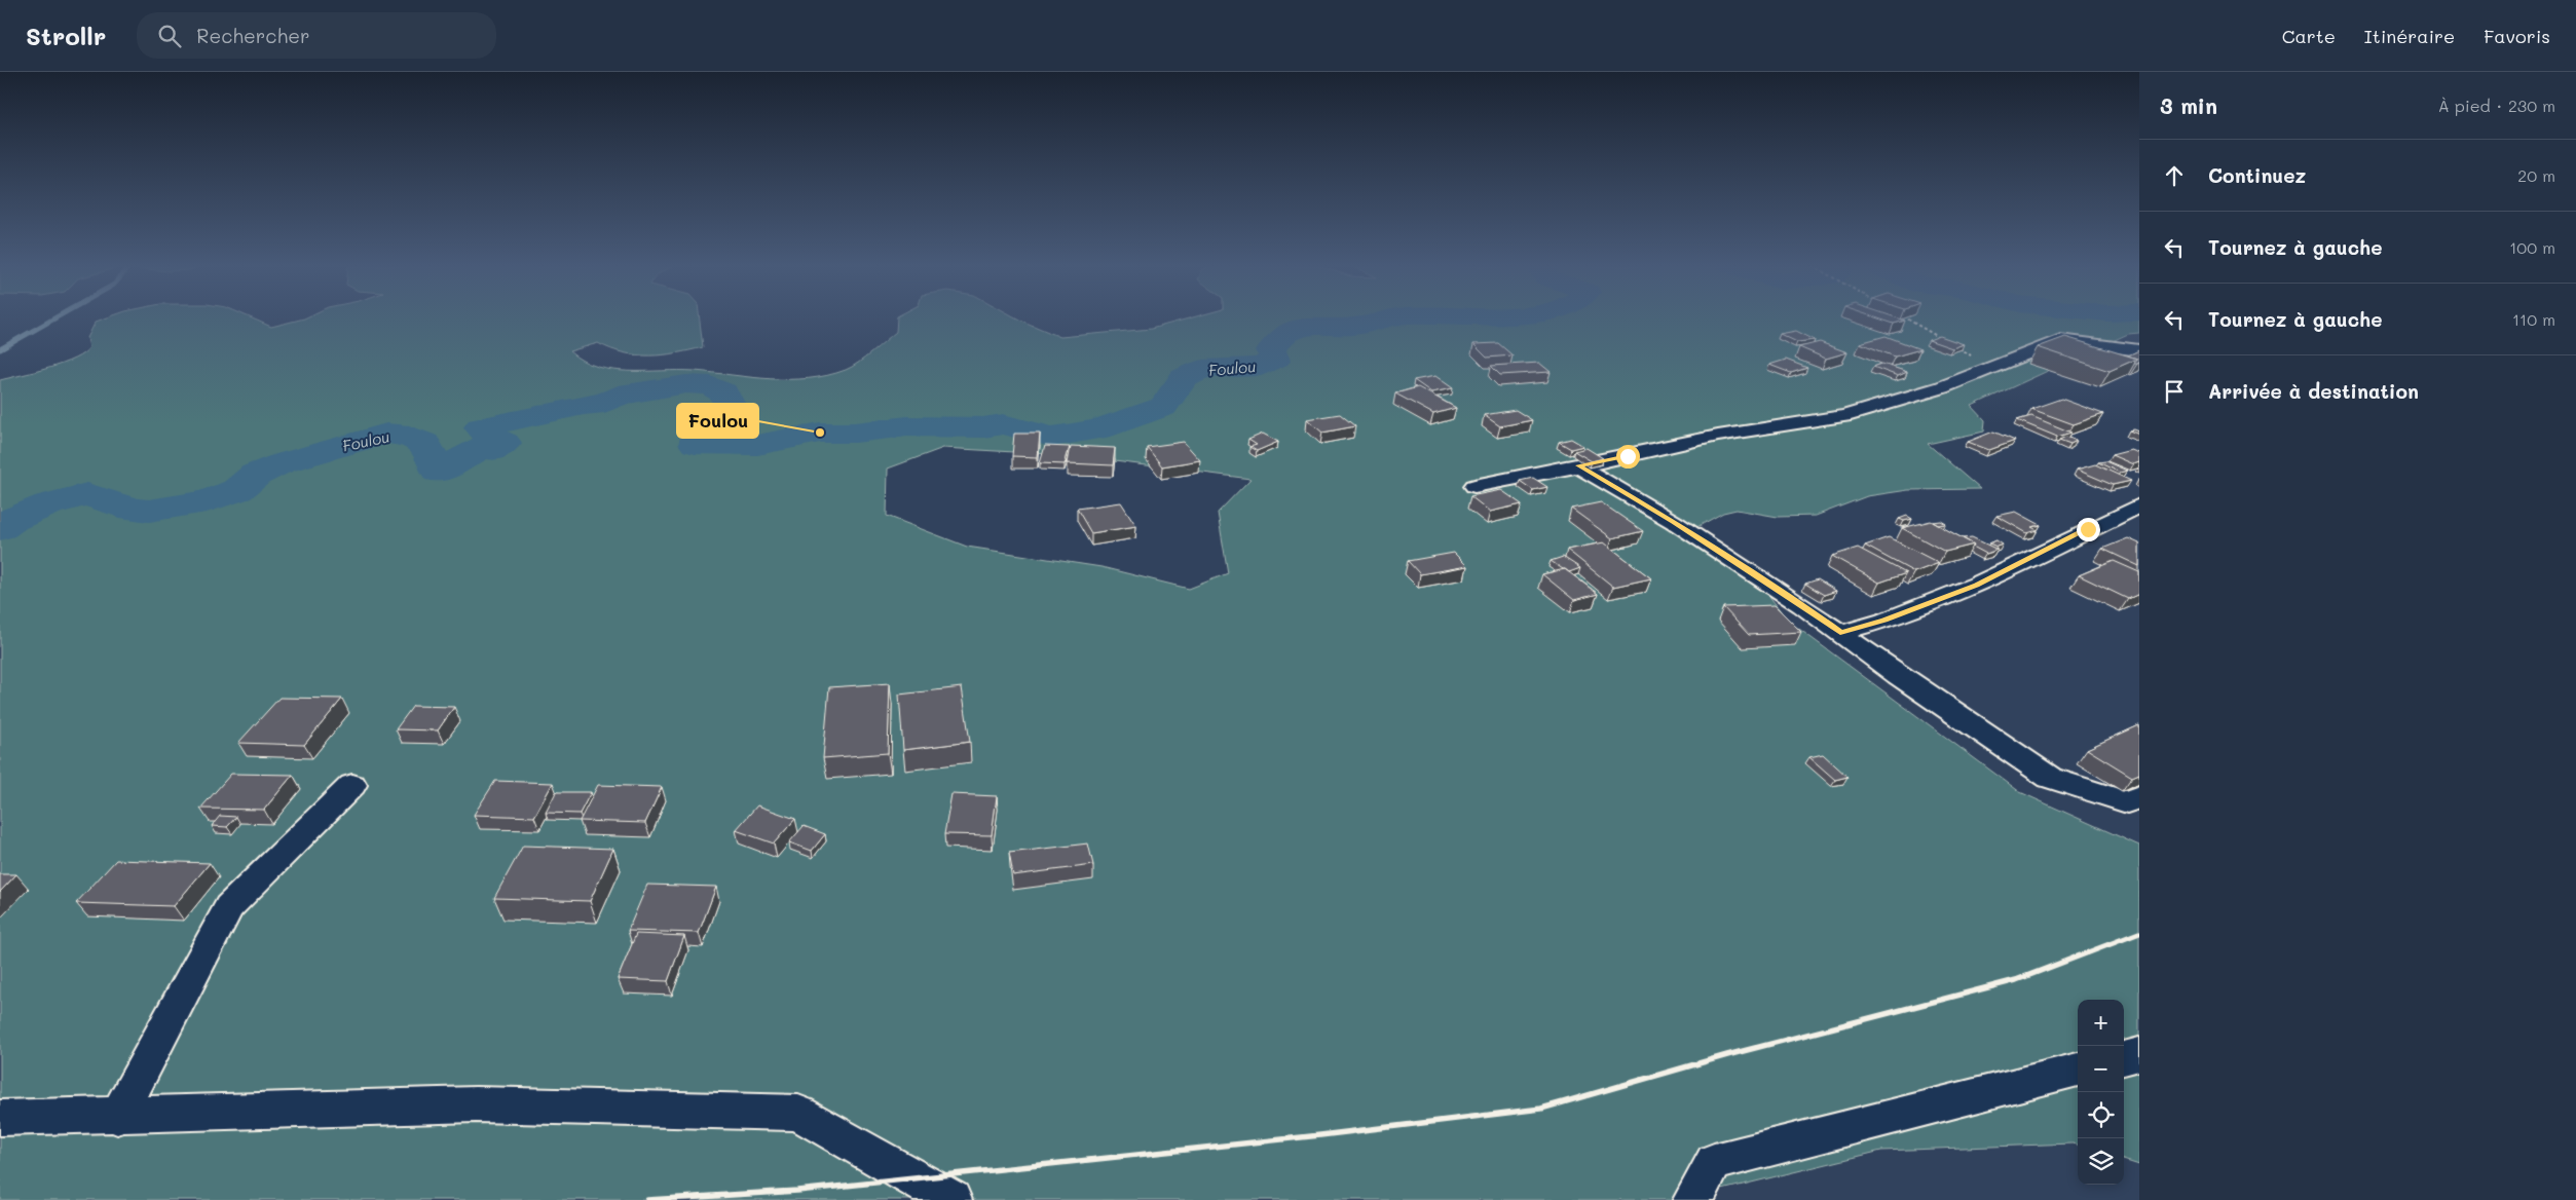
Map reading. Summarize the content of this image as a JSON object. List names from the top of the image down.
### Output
{
  "water": ["Foulou"],
  "places": ["Foulou"],
  "page": {
    "header": "Strollr",
    "search": "Rechercher",
    "nav": ["Carte", "Itinéraire", "Favoris"],
    "heading": ["3 min", "À pied · 230 m"],
    "list": [
      ["Continuez", "20 m"],
      ["Tournez à gauche", "100 m"],
      ["Tournez à gauche", "110 m"],
      "Arrivée à destination"
    ],
    "map_buttons": ["+", "−"]
  }
}
